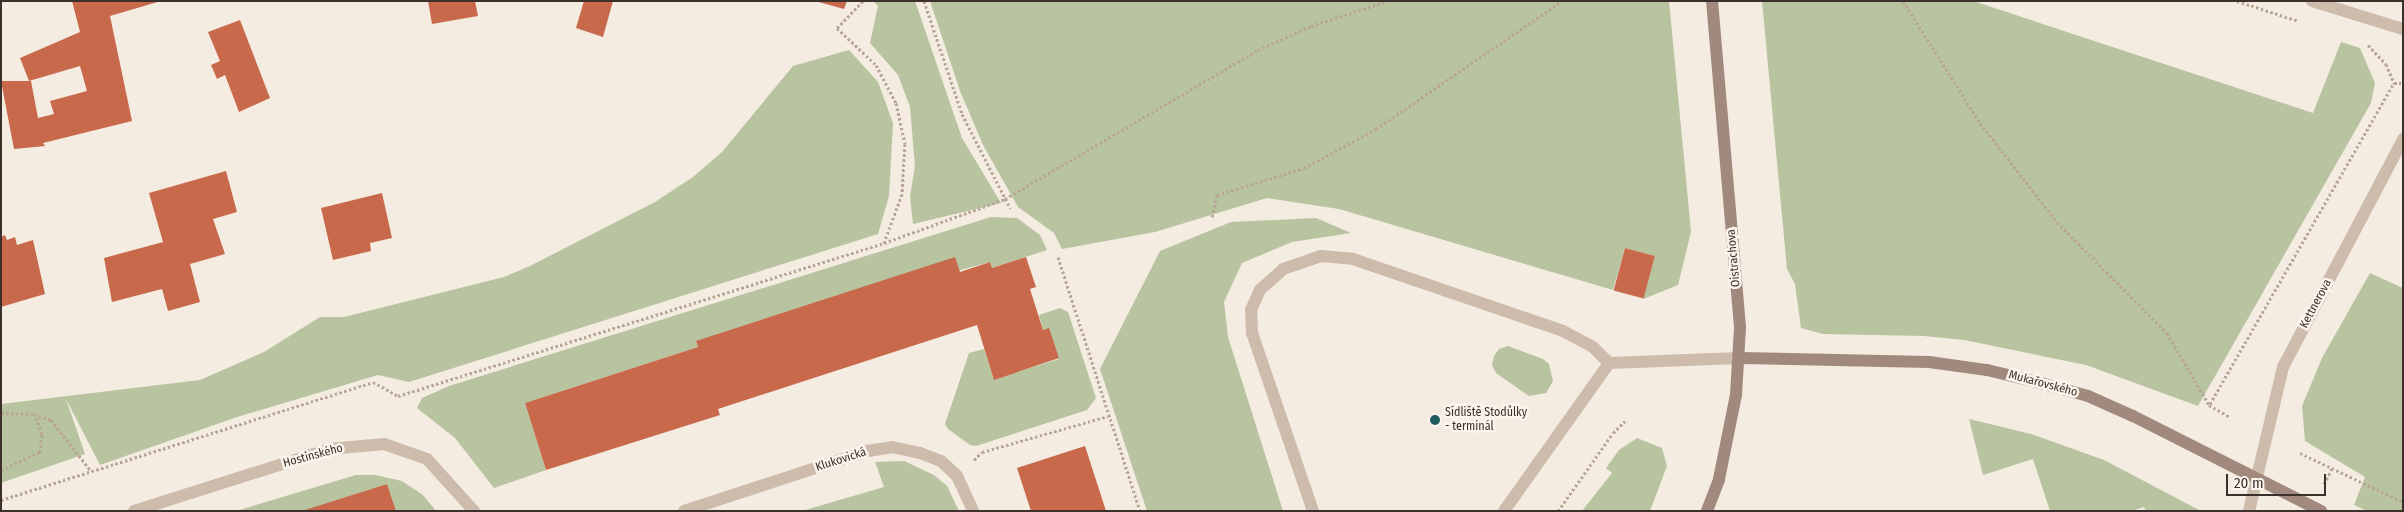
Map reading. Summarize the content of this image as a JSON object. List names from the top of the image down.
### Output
{
  "streets": {
    "street": [
      "Oistrachova",
      "Kettnerova",
      "Mukařovského",
      "Hostinského",
      "Klukovická"
    ]
  },
  "crossings": [
    ["Oistrachova", "Mukařovského"],
    ["Kettnerova", "Mukařovského"]
  ],
  "places": ["Sídliště Stodůlky - terminál"],
  "scale_bar": "20 m"
}
